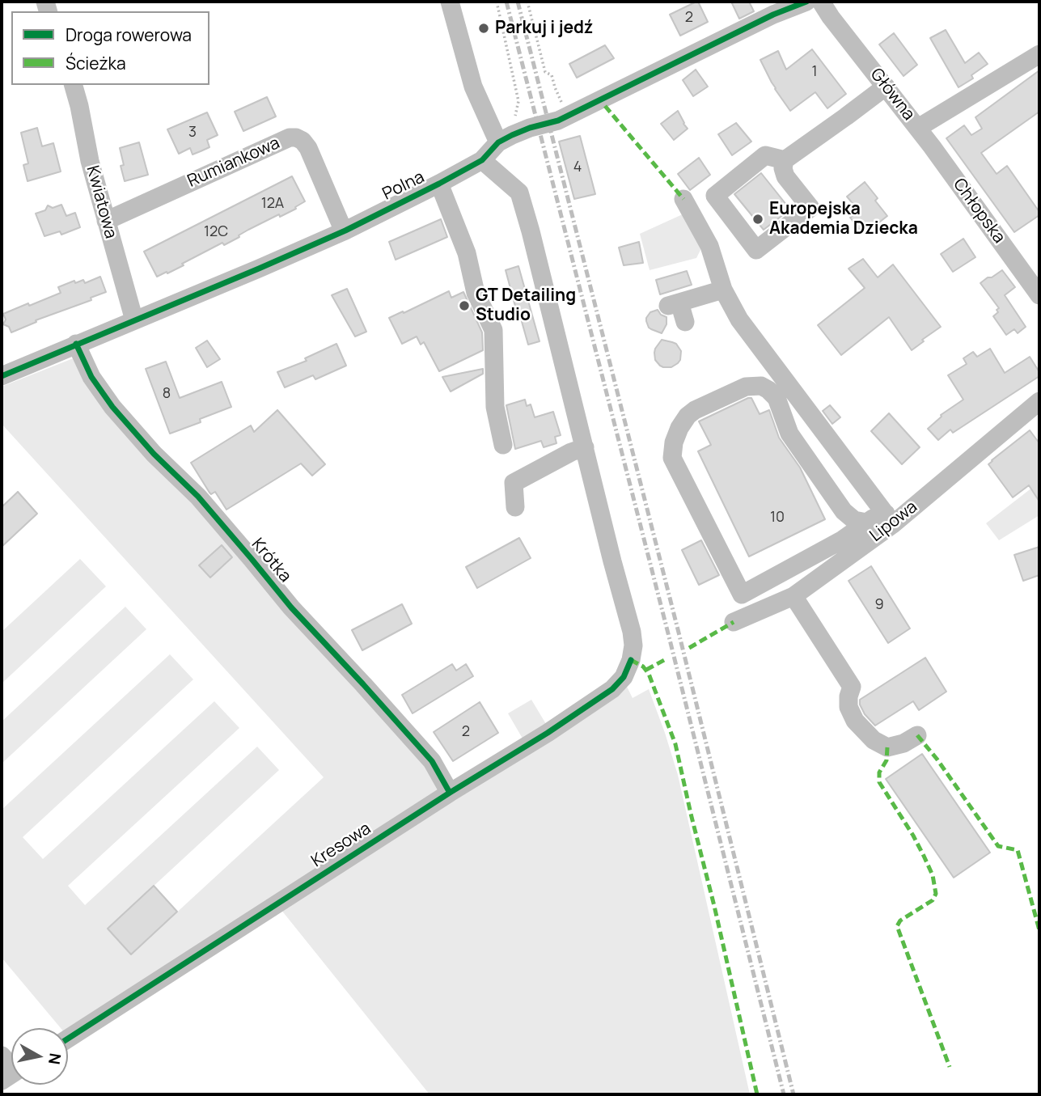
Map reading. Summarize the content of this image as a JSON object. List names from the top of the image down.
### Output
{
  "streets": {
    "street": [
      "Główna",
      "Rumiankowa",
      "Polna",
      "Kwiatowa",
      "Chłopska",
      "Lipowa",
      "Krótka",
      "Kresowa"
    ]
  },
  "crossings": [
    ["Główna", "Chłopska"],
    ["Rumiankowa", "Polna"],
    ["Rumiankowa", "Kwiatowa"],
    ["Polna", "Kwiatowa"],
    ["Polna", "Krótka"],
    ["Krótka", "Kresowa"]
  ],
  "places": ["Parkuj i jedź", "Europejska Akademia Dziecka", "GT Detailing Studio"],
  "house_numbers": [
    "2",
    "1",
    "3",
    "4",
    "12A",
    "12C",
    "8",
    "10",
    "9",
    "2"
  ],
  "legend": ["Droga rowerowa", "Ścieżka"],
  "north": "right"
}
